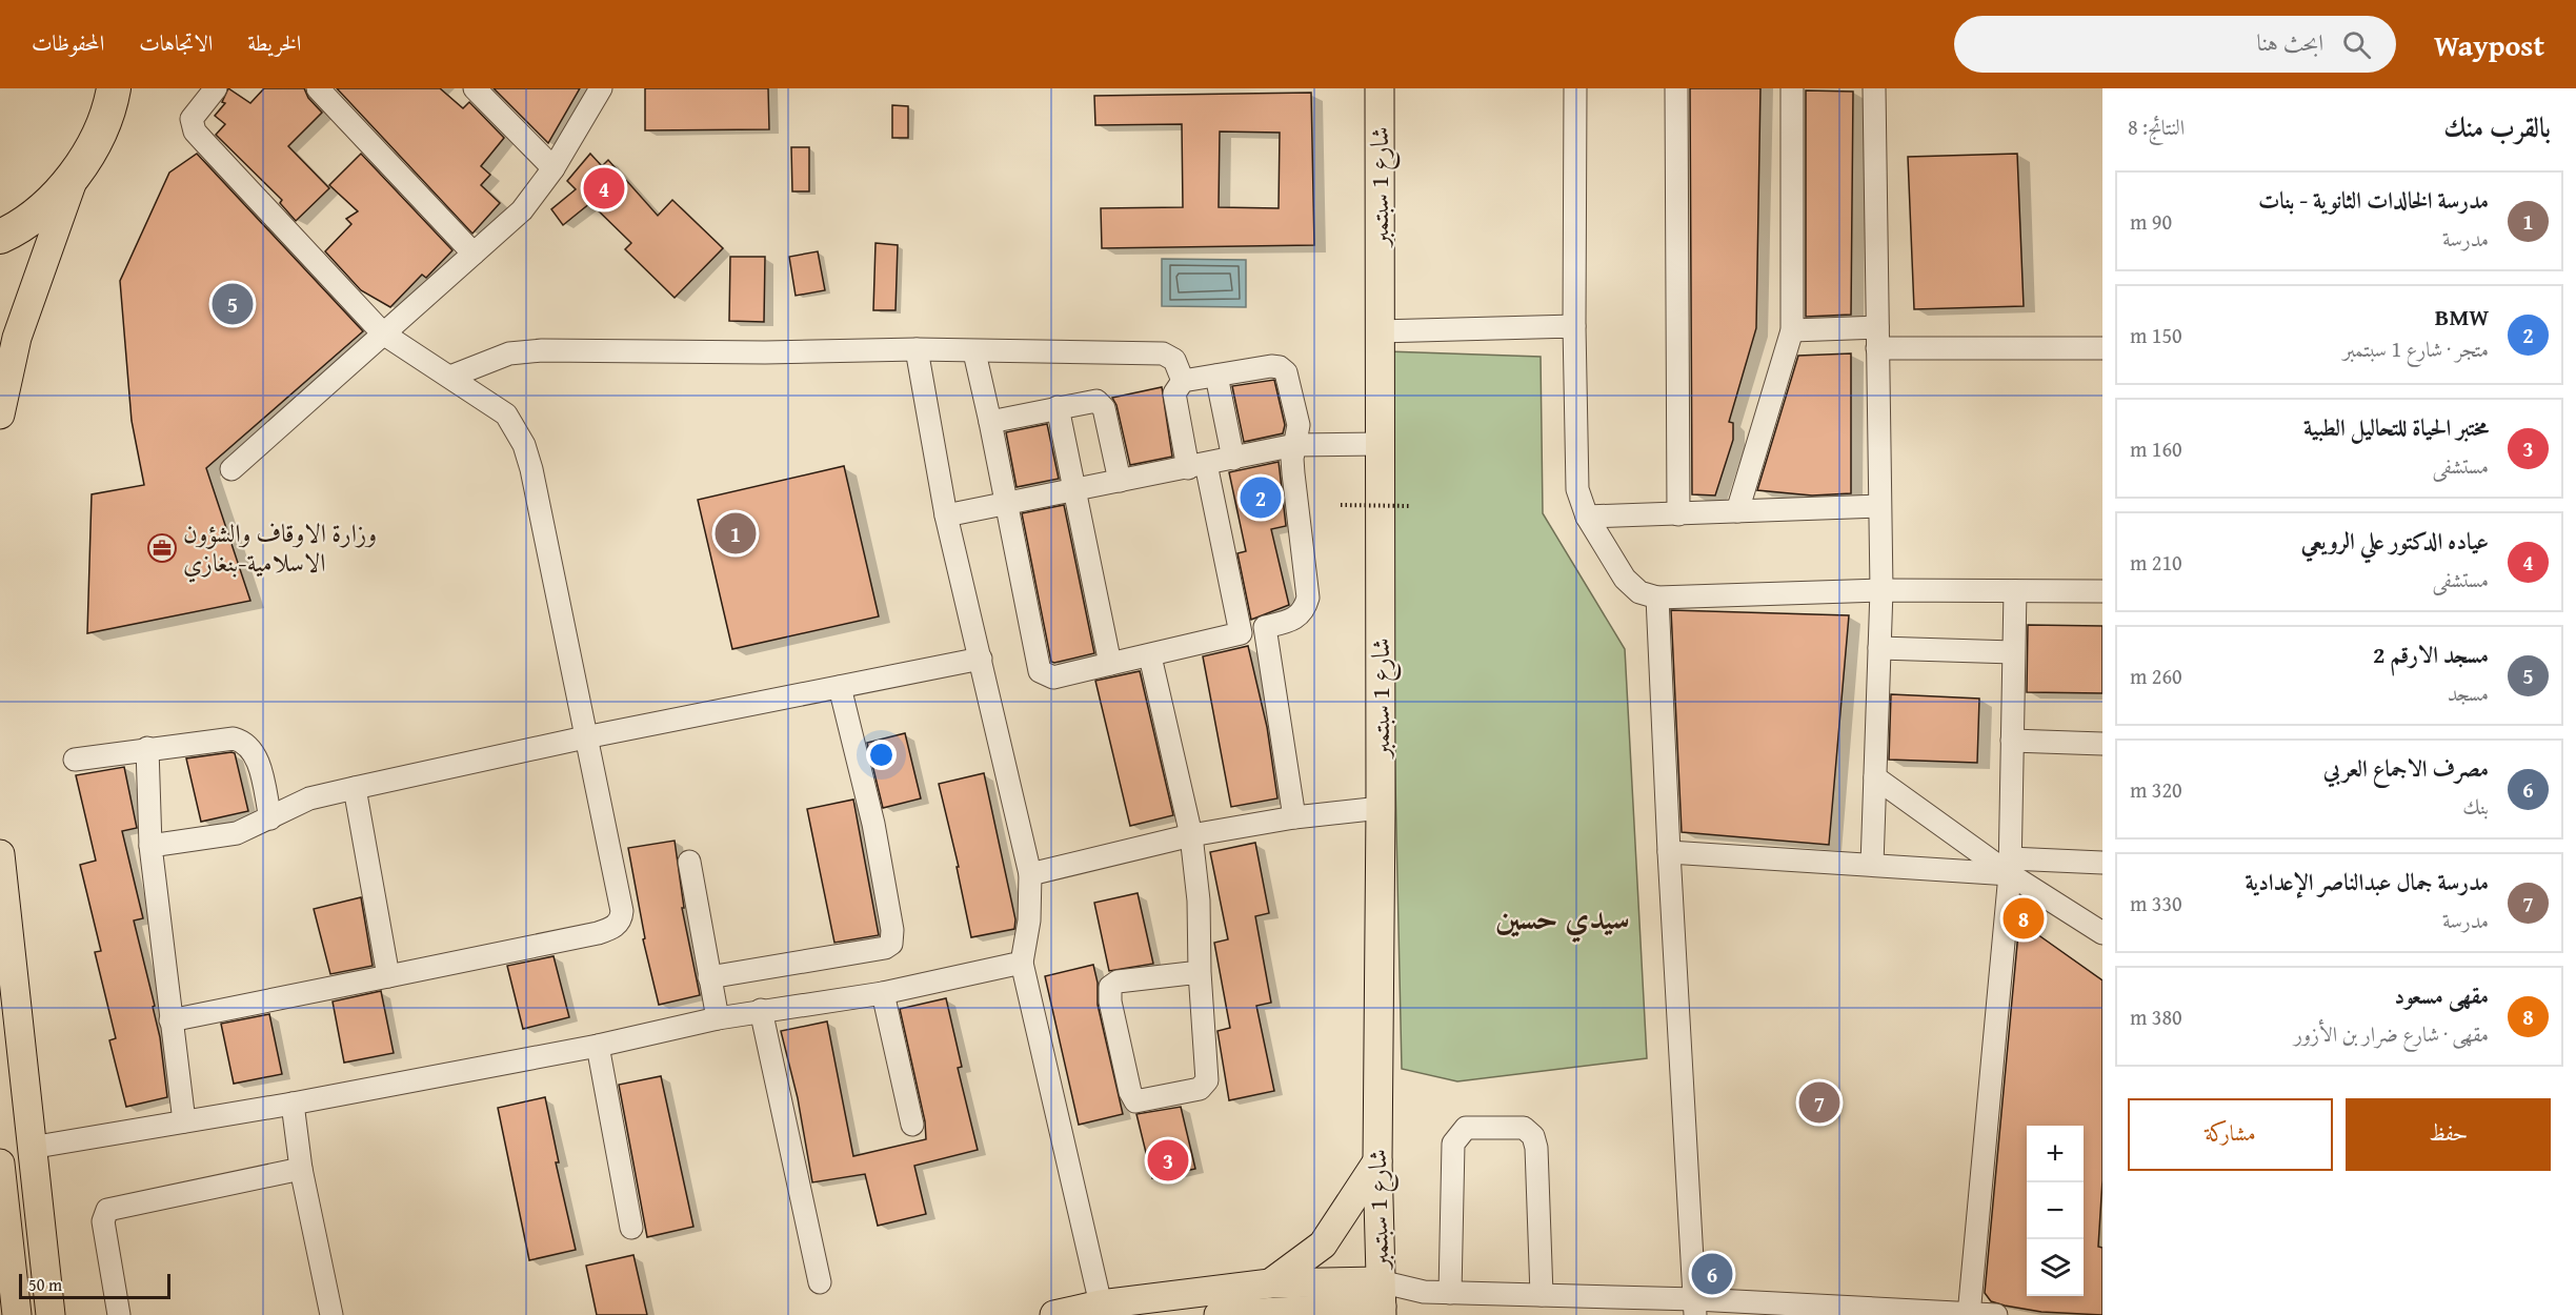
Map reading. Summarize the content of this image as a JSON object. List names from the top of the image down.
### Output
{
  "streets": {
    "main road": ["شارع 1 سبتمبر"]
  },
  "districts": ["سيدي حسين"],
  "places": {
    "office": ["وزارة الاوقاف والشؤون الاسلامية-بنغازي"]
  },
  "scale_bar": "50 m",
  "page": {
    "header": "Waypost",
    "search": "ابحث هنا",
    "nav": ["الخريطة", "الاتجاهات", "المحفوظات"],
    "heading": ["بالقرب منك", "النتائج: 8"],
    "pins": [
      "4",
      "5",
      "2",
      "1",
      "8",
      "7",
      "3",
      "6"
    ],
    "list": [
      {
        "mark": "1",
        "name": "مدرسة الخالدات الثانوية - بنات",
        "note": "مدرسة",
        "value": "90 m"
      },
      {
        "mark": "2",
        "name": "BMW",
        "note": "متجر · شارع 1 سبتمبر",
        "value": "150 m"
      },
      {
        "mark": "3",
        "name": "مختبر الحياة للتحاليل الطبية",
        "note": "مستشفى",
        "value": "160 m"
      },
      {
        "mark": "4",
        "name": "عياده الدكتور علي الرويعي",
        "note": "مستشفى",
        "value": "210 m"
      },
      {
        "mark": "5",
        "name": "مسجد الارقم 2",
        "note": "مسجد",
        "value": "260 m"
      },
      {
        "mark": "6",
        "name": "مصرف الاجماع العربي",
        "note": "بنك",
        "value": "320 m"
      },
      {
        "mark": "7",
        "name": "مدرسة جمال عبدالناصر الإعدادية",
        "note": "مدرسة",
        "value": "330 m"
      },
      {
        "mark": "8",
        "name": "مقهى مسعود",
        "note": "مقهى · شارع ضرار بن الأزور",
        "value": "380 m"
      }
    ],
    "buttons": ["حفظ", "مشاركة"],
    "map_buttons": ["+", "−"],
    "scale": "50 m"
  }
}
